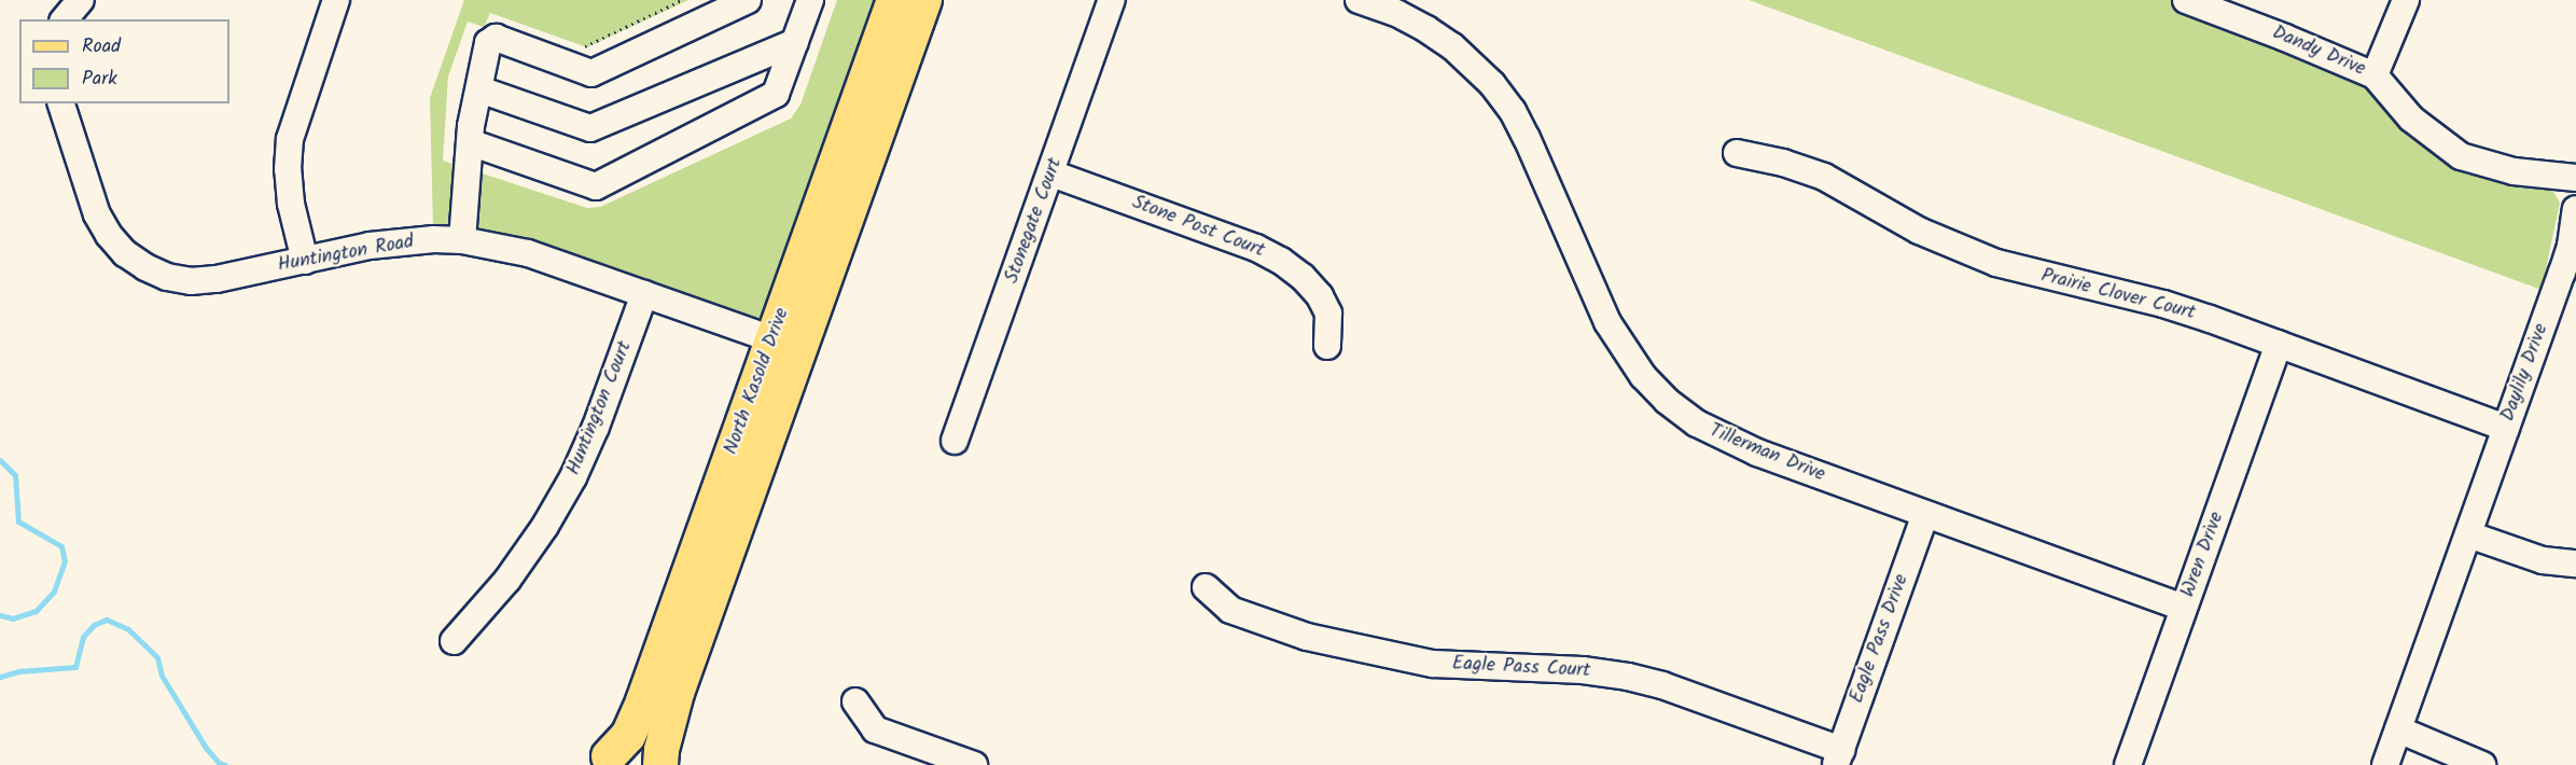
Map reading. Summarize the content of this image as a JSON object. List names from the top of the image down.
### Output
{
  "streets": {
    "main road": ["North Kasold Drive"],
    "street": [
      "Dandy Drive",
      "Stonegate Court",
      "Stone Post Court",
      "Huntington Road",
      "Prairie Clover Court",
      "Daylily Drive",
      "Huntington Court",
      "Tillerman Drive",
      "Wren Drive",
      "Eagle Pass Drive",
      "Eagle Pass Court"
    ]
  },
  "crossings": [
    ["Stonegate Court", "Stone Post Court"],
    ["Huntington Road", "North Kasold Drive"],
    ["Huntington Road", "Huntington Court"],
    ["Prairie Clover Court", "Daylily Drive"],
    ["Prairie Clover Court", "Wren Drive"],
    ["Tillerman Drive", "Wren Drive"],
    ["Tillerman Drive", "Eagle Pass Drive"],
    ["Eagle Pass Drive", "Eagle Pass Court"]
  ],
  "legend": ["Road", "Park"]
}
